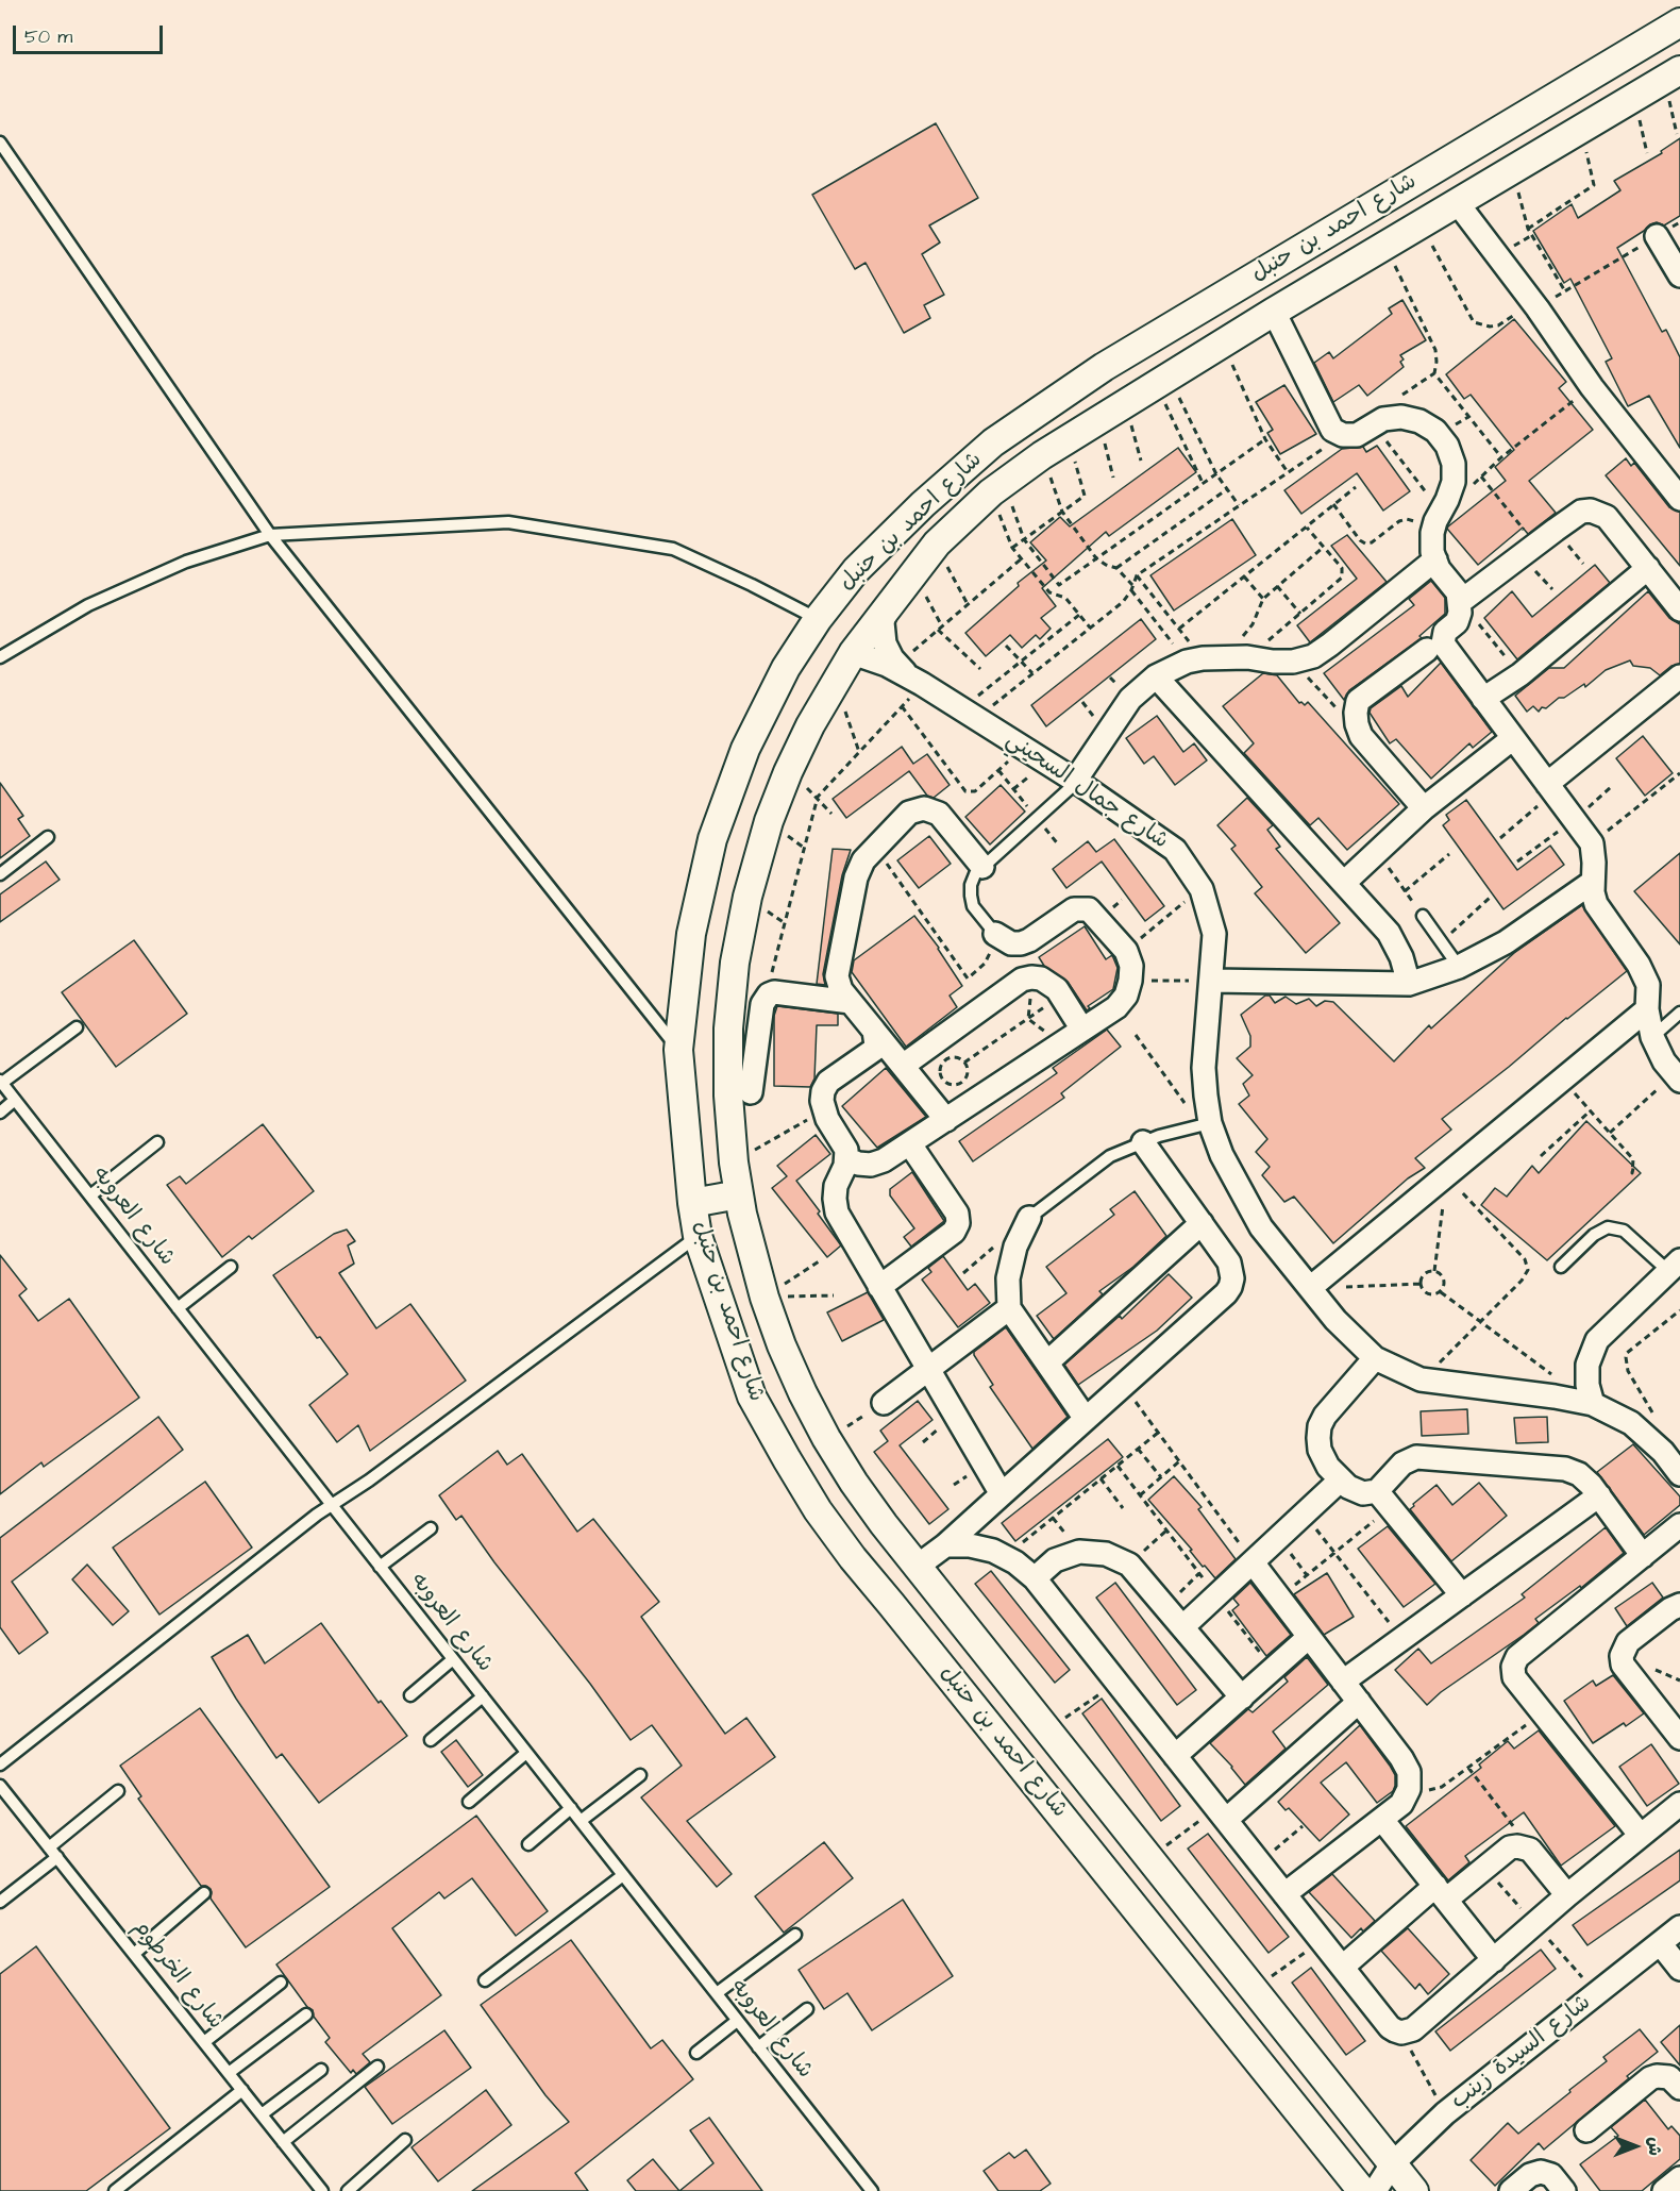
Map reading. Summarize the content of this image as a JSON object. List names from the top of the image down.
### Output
{
  "streets": {
    "street": ["شارع احمد بن حنبل", "شارع جمال السحيني", "شارع السيدة زينب"],
    "lane": ["شارع العروبه", "شارع الخرطوم"]
  },
  "crossings": [
    ["شارع احمد بن حنبل", "شارع جمال السحيني"],
    ["شارع احمد بن حنبل", "شارع السيدة زينب"]
  ],
  "scale_bar": "50 m",
  "north": "right"
}
